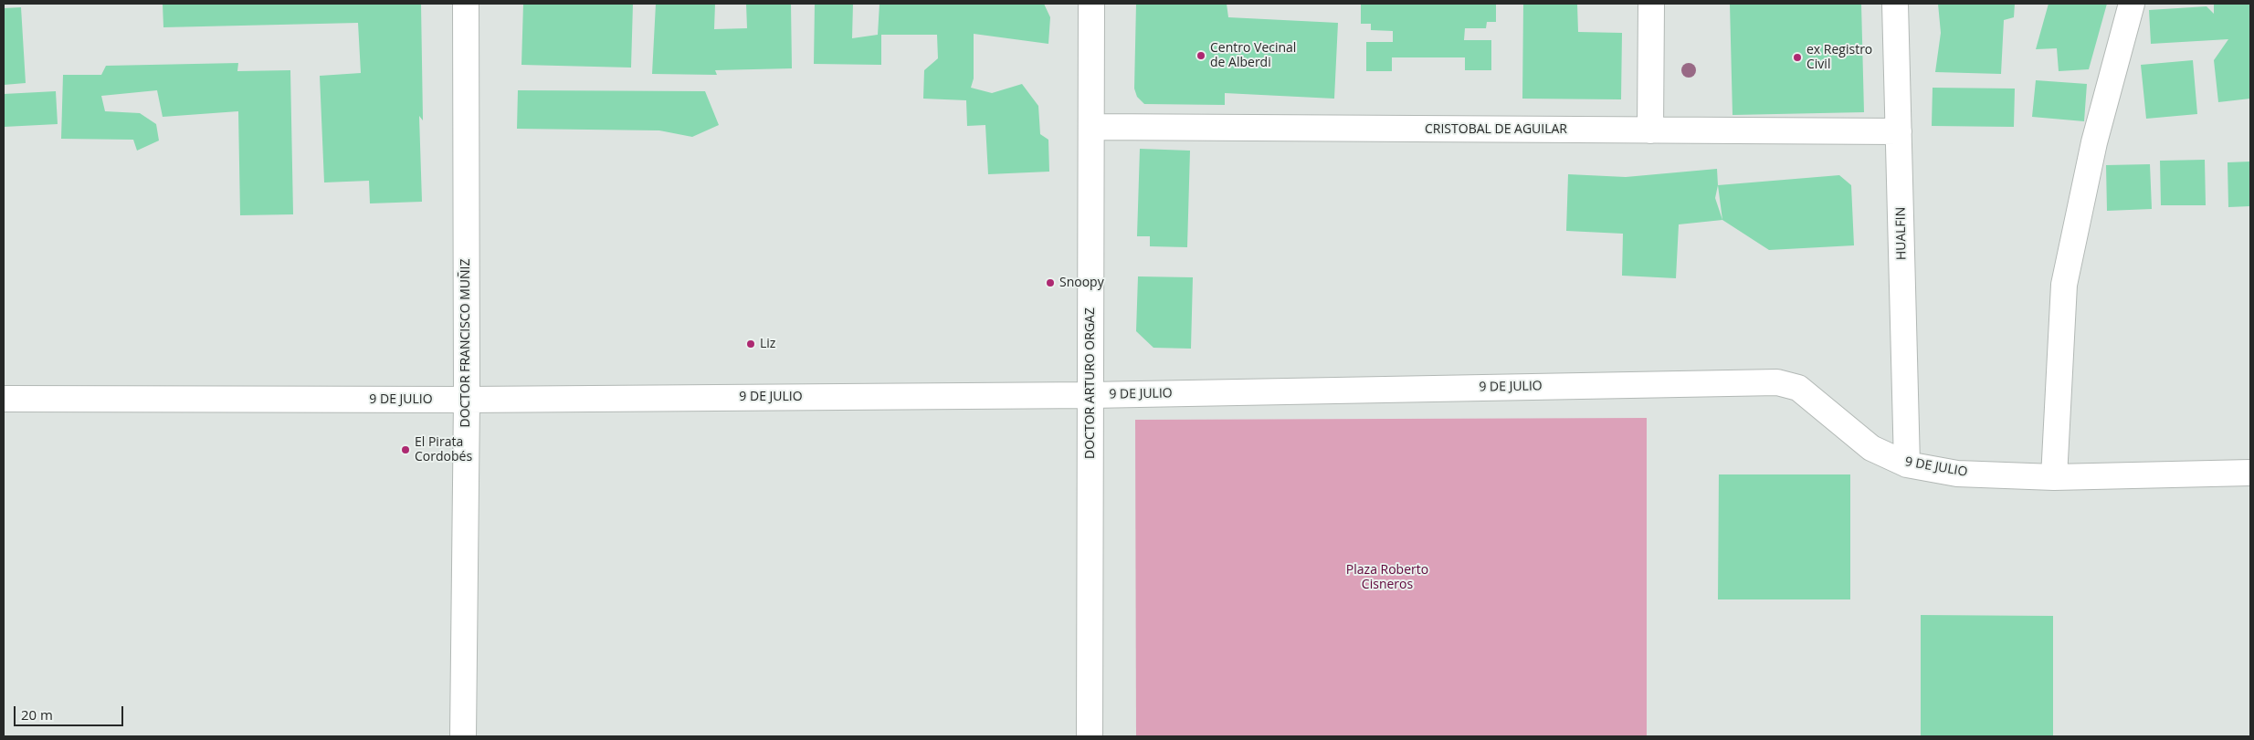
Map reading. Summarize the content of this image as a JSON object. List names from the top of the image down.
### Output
{
  "streets": {
    "street": [
      "CRISTOBAL DE AGUILAR",
      "HUALFIN",
      "DOCTOR FRANCISCO MUÑIZ",
      "DOCTOR ARTURO ORGAZ",
      "9 DE JULIO"
    ]
  },
  "crossings": [
    ["CRISTOBAL DE AGUILAR", "HUALFIN"],
    ["CRISTOBAL DE AGUILAR", "DOCTOR ARTURO ORGAZ"],
    ["HUALFIN", "9 DE JULIO"],
    ["DOCTOR FRANCISCO MUÑIZ", "9 DE JULIO"],
    ["DOCTOR ARTURO ORGAZ", "9 DE JULIO"]
  ],
  "parks": ["Plaza Roberto Cisneros"],
  "places": [
    "Centro Vecinal de Alberdi",
    "ex Registro Civil",
    "Snoopy",
    "Liz",
    "El Pirata Cordobés"
  ],
  "scale_bar": "20 m"
}
